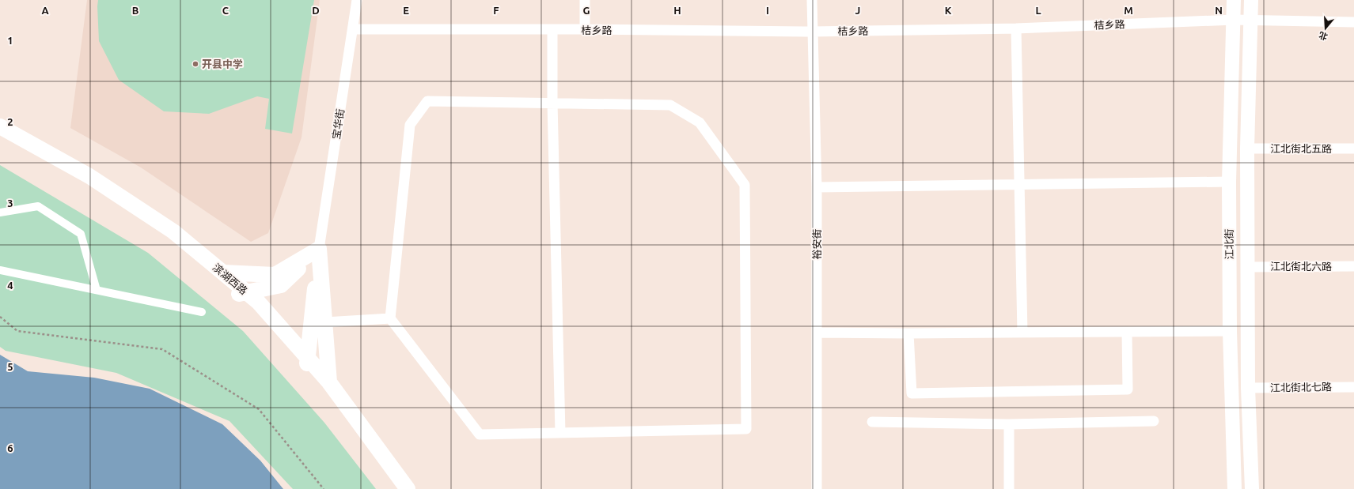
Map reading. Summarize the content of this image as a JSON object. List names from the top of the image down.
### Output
{
  "streets": {
    "main road": ["江北街", "滨湖西路"],
    "street": [
      "桔乡路",
      "宝华街",
      "江北街北五路",
      "裕安街",
      "江北街北六路",
      "江北街北七路"
    ]
  },
  "crossings": [
    ["桔乡路", "宝华街"],
    ["桔乡路", "裕安街"],
    ["桔乡路", "江北街"],
    ["江北街北五路", "江北街"],
    ["江北街", "江北街北六路"],
    ["江北街", "江北街北七路"]
  ],
  "places": ["开县中学"],
  "north": "bottom",
  "grid": {
    "columns": [
      "A",
      "B",
      "C",
      "D",
      "E",
      "F",
      "G",
      "H",
      "I",
      "J",
      "K",
      "L",
      "M",
      "N"
    ],
    "rows": [
      "1",
      "2",
      "3",
      "4",
      "5",
      "6"
    ]
  }
}
